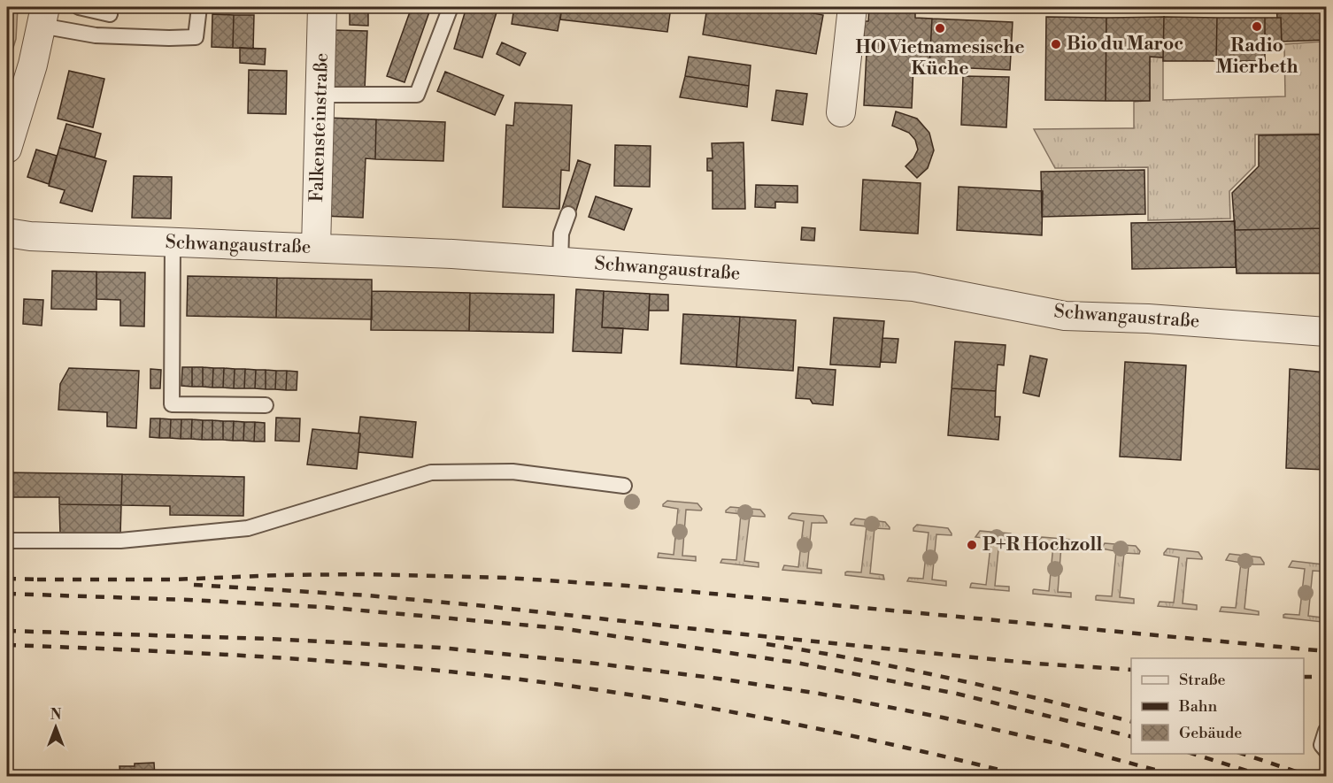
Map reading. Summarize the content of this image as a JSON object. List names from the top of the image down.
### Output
{
  "streets": {
    "street": ["Falkensteinstraße", "Schwangaustraße"]
  },
  "crossings": [
    ["Falkensteinstraße", "Schwangaustraße"]
  ],
  "places": [
    "Radio Mierbeth",
    "HO Vietnamesische Küche",
    "Bio du Maroc",
    "P+R Hochzoll"
  ],
  "legend": ["Straße", "Bahn", "Gebäude"],
  "north": "top"
}
